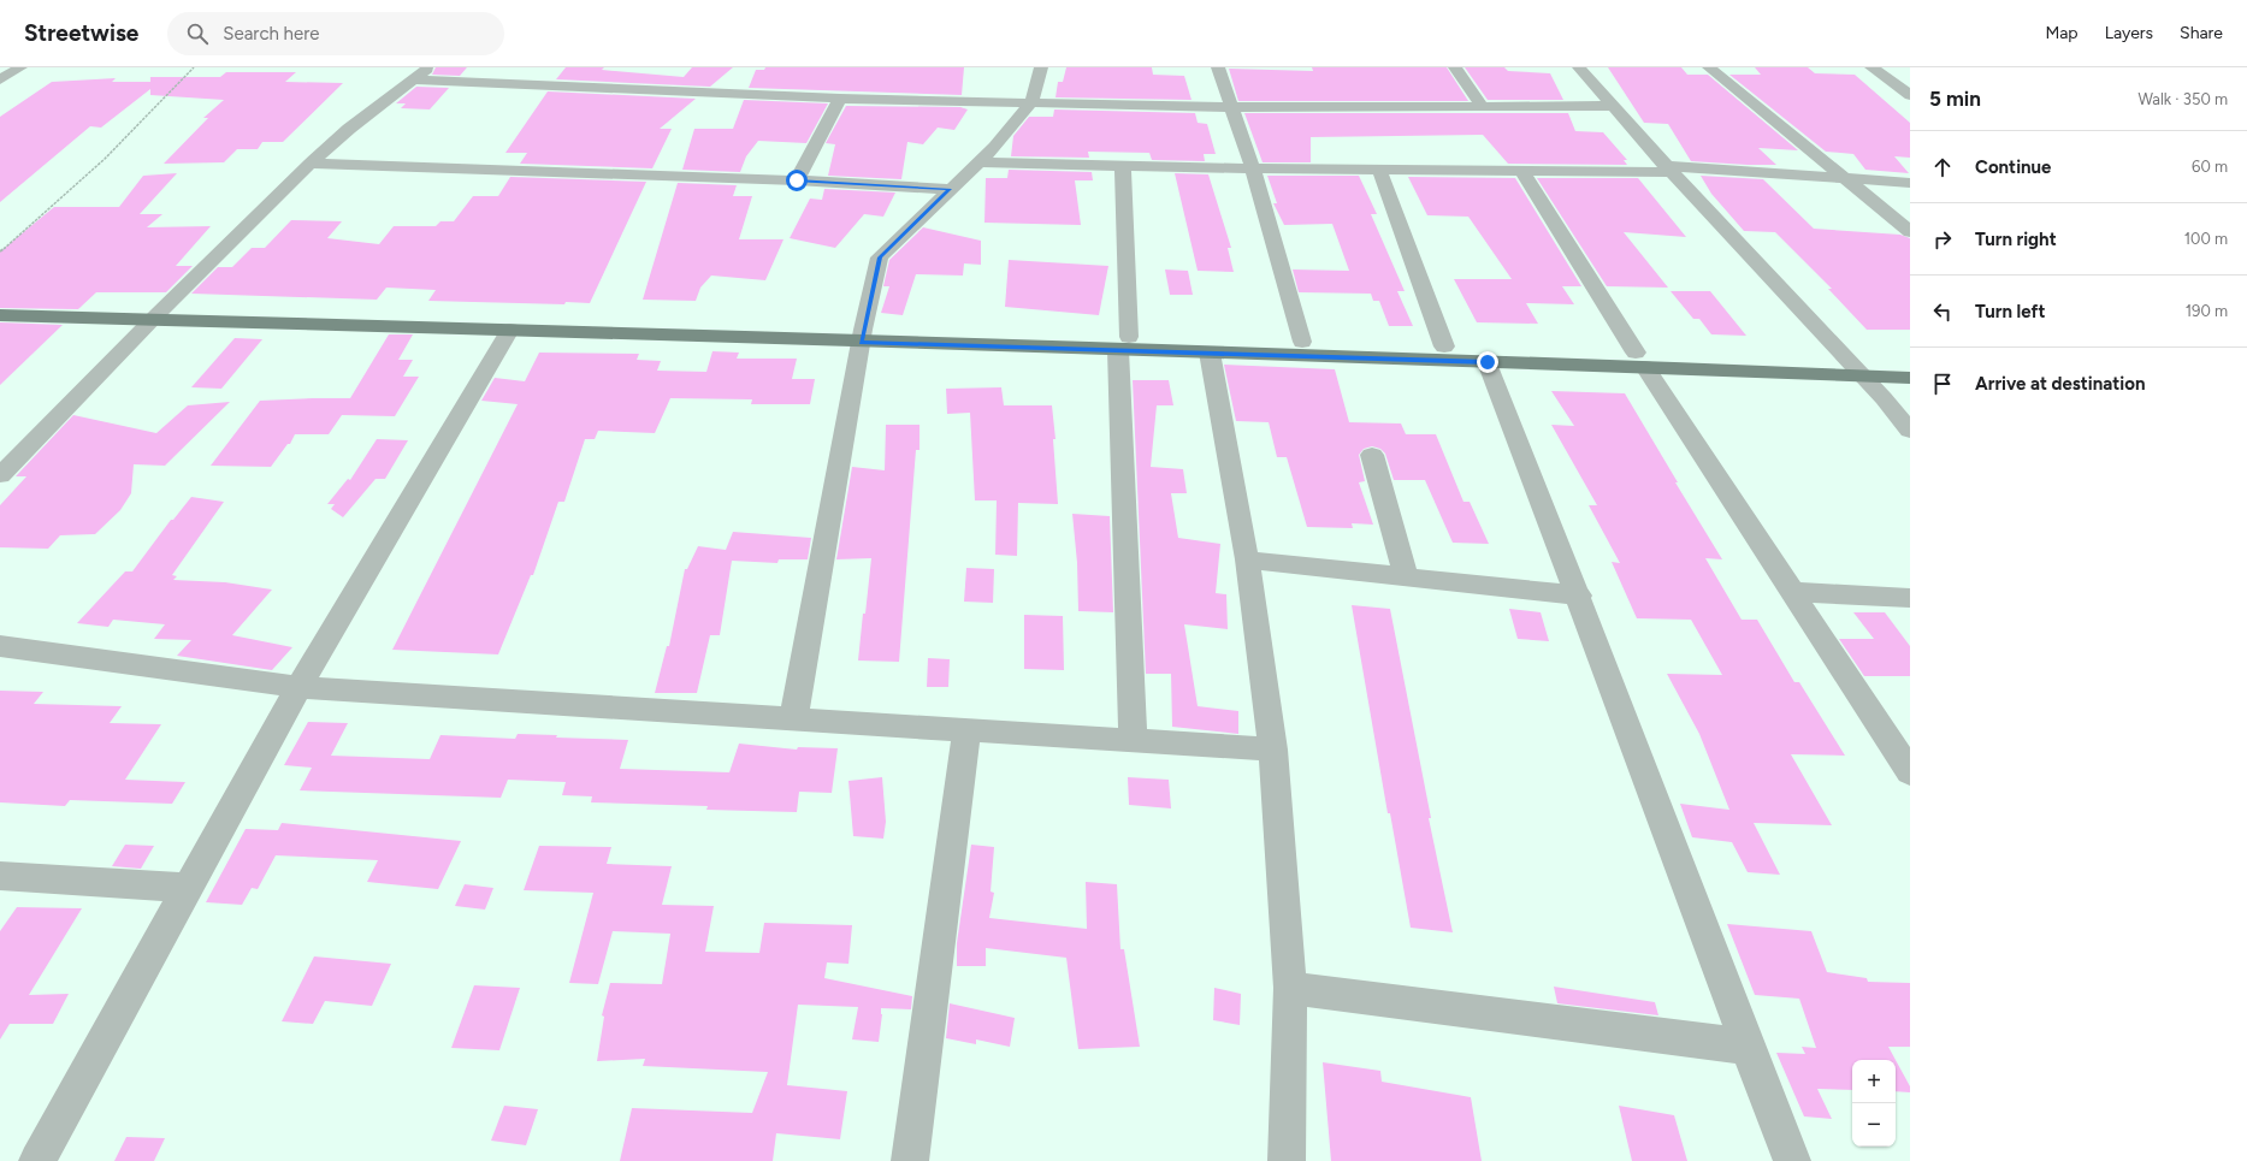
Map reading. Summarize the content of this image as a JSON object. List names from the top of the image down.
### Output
{
  "page": {
    "header": "Streetwise",
    "search": "Search here",
    "nav": ["Map", "Layers", "Share"],
    "heading": ["5 min", "Walk · 350 m"],
    "list": [
      ["Continue", "60 m"],
      ["Turn right", "100 m"],
      ["Turn left", "190 m"],
      "Arrive at destination"
    ],
    "map_buttons": ["+", "−"]
  }
}
